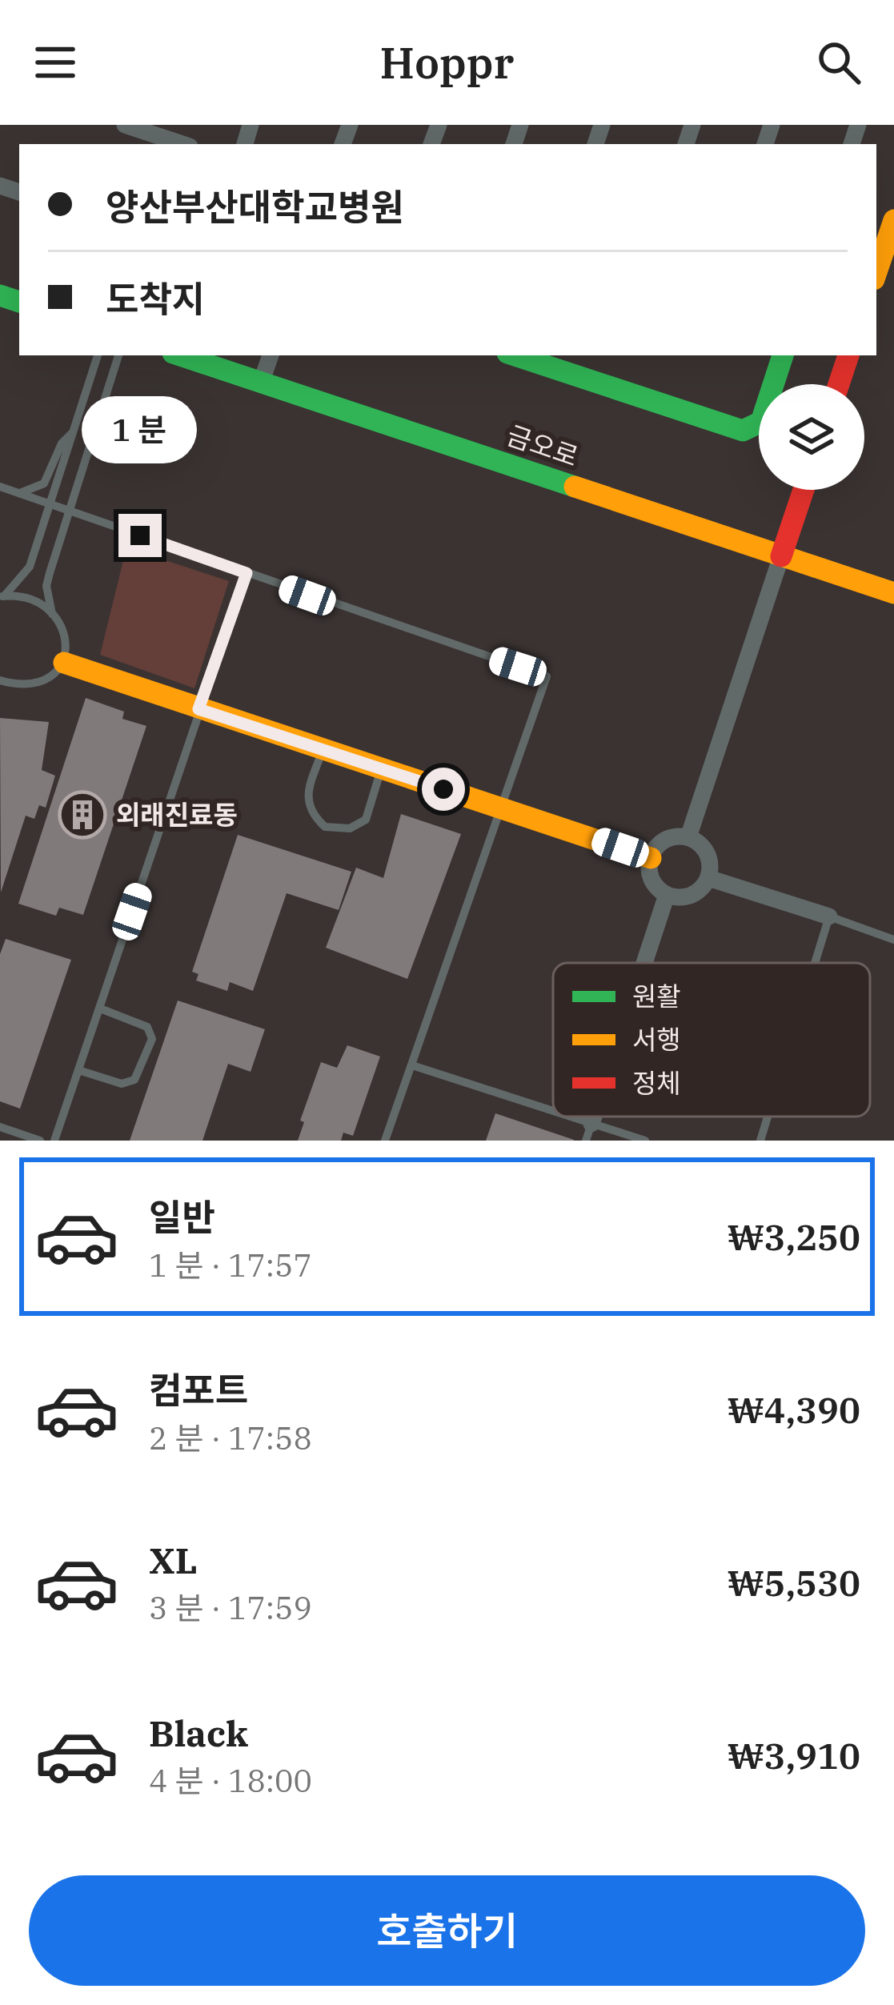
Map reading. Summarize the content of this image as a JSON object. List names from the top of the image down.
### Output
{
  "streets": {
    "street": ["금오로"]
  },
  "places": {
    "building": ["외래진료동"]
  },
  "legend": ["원활", "서행", "정체"],
  "page": {
    "header": "Hoppr",
    "banner": ["양산부산대학교병원", "도착지"],
    "bubble": "1 분",
    "list": [
      {
        "name": "일반",
        "note": "1 분 · 17:57",
        "value": "₩3,250"
      },
      {
        "name": "컴포트",
        "note": "2 분 · 17:58",
        "value": "₩4,390"
      },
      {
        "name": "XL",
        "note": "3 분 · 17:59",
        "value": "₩5,530"
      },
      {
        "name": "Black",
        "note": "4 분 · 18:00",
        "value": "₩3,910"
      }
    ],
    "buttons": "호출하기"
  }
}
